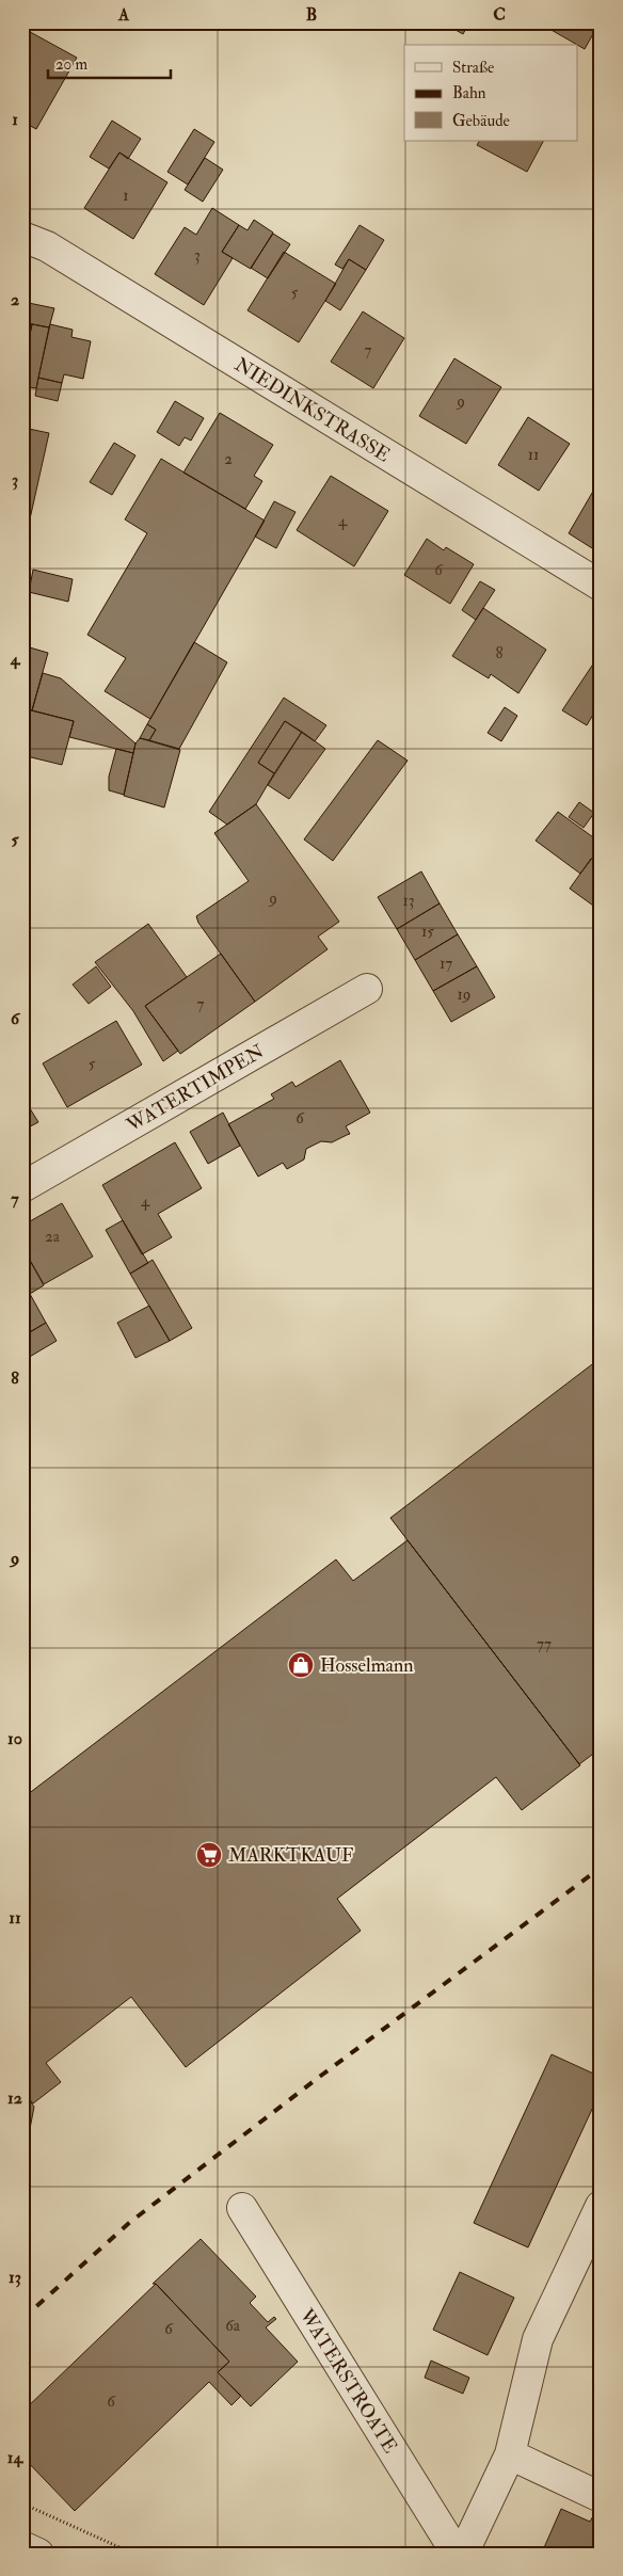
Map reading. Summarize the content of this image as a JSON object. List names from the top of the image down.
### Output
{
  "streets": {
    "street": ["NIEDINKSTRASSE", "WATERTIMPEN", "WATERSTROATE"]
  },
  "places": {
    "shop": ["Hosselmann"],
    "supermarket": ["MARKTKAUF"]
  },
  "house_numbers": [
    "1",
    "3",
    "5",
    "7",
    "9",
    "11",
    "2",
    "4",
    "6",
    "8",
    "9",
    "13",
    "15",
    "17",
    "19",
    "7",
    "5",
    "6",
    "4",
    "2a",
    "77",
    "6a",
    "6",
    "6"
  ],
  "legend": ["Straße", "Bahn", "Gebäude"],
  "scale_bar": "20 m",
  "grid": {
    "columns": ["A", "B", "C"],
    "rows": [
      "1",
      "2",
      "3",
      "4",
      "5",
      "6",
      "7",
      "8",
      "9",
      "10",
      "11",
      "12",
      "13",
      "14"
    ]
  }
}
